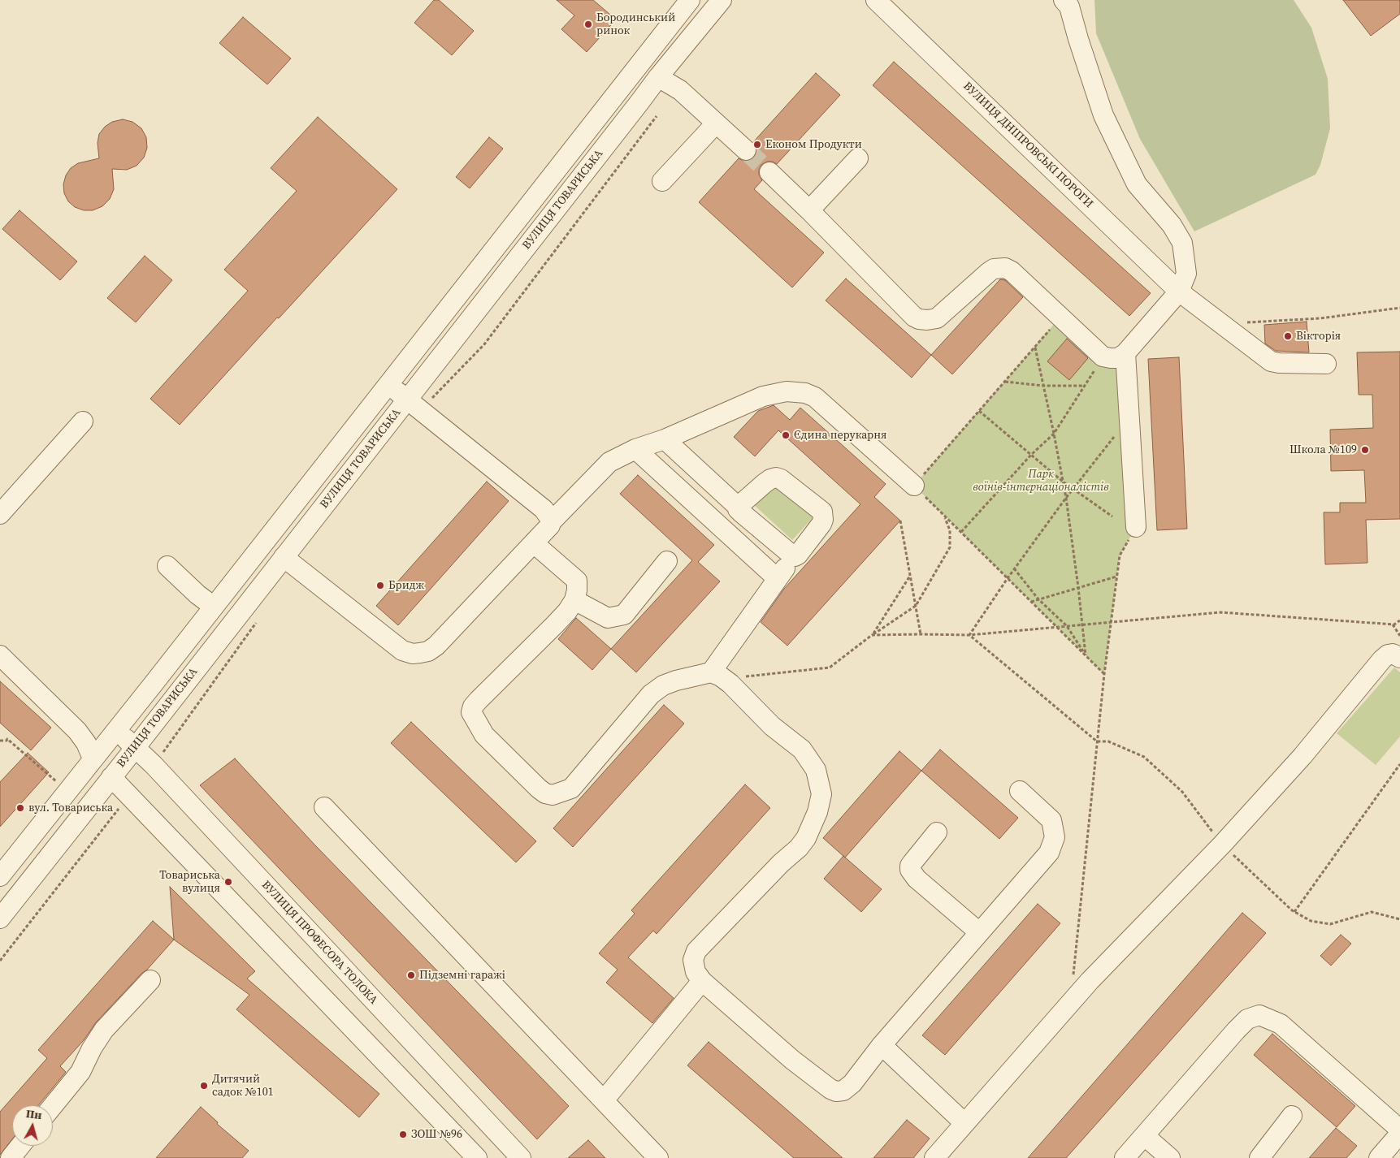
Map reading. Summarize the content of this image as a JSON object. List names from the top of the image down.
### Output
{
  "streets": {
    "street": ["ВУЛИЦЯ ДНІПРОВСЬКІ ПОРОГИ", "ВУЛИЦЯ ТОВАРИСЬКА", "ВУЛИЦЯ ПРОФЕСОРА ТОЛОКА"]
  },
  "crossings": [
    ["ВУЛИЦЯ ТОВАРИСЬКА", "ВУЛИЦЯ ПРОФЕСОРА ТОЛОКА"]
  ],
  "parks": ["Парк воїнів-інтернаціоналістів"],
  "places": [
    "Бородинський ринок",
    "Економ Продукти",
    "Вікторія",
    "Єдина перукарня",
    "Школа №109",
    "Бридж",
    "вул. Товариська",
    "Товариська вулиця",
    "Підземні гаражі",
    "Дитячий садок №101",
    "ЗОШ №96"
  ],
  "north": "top"
}
